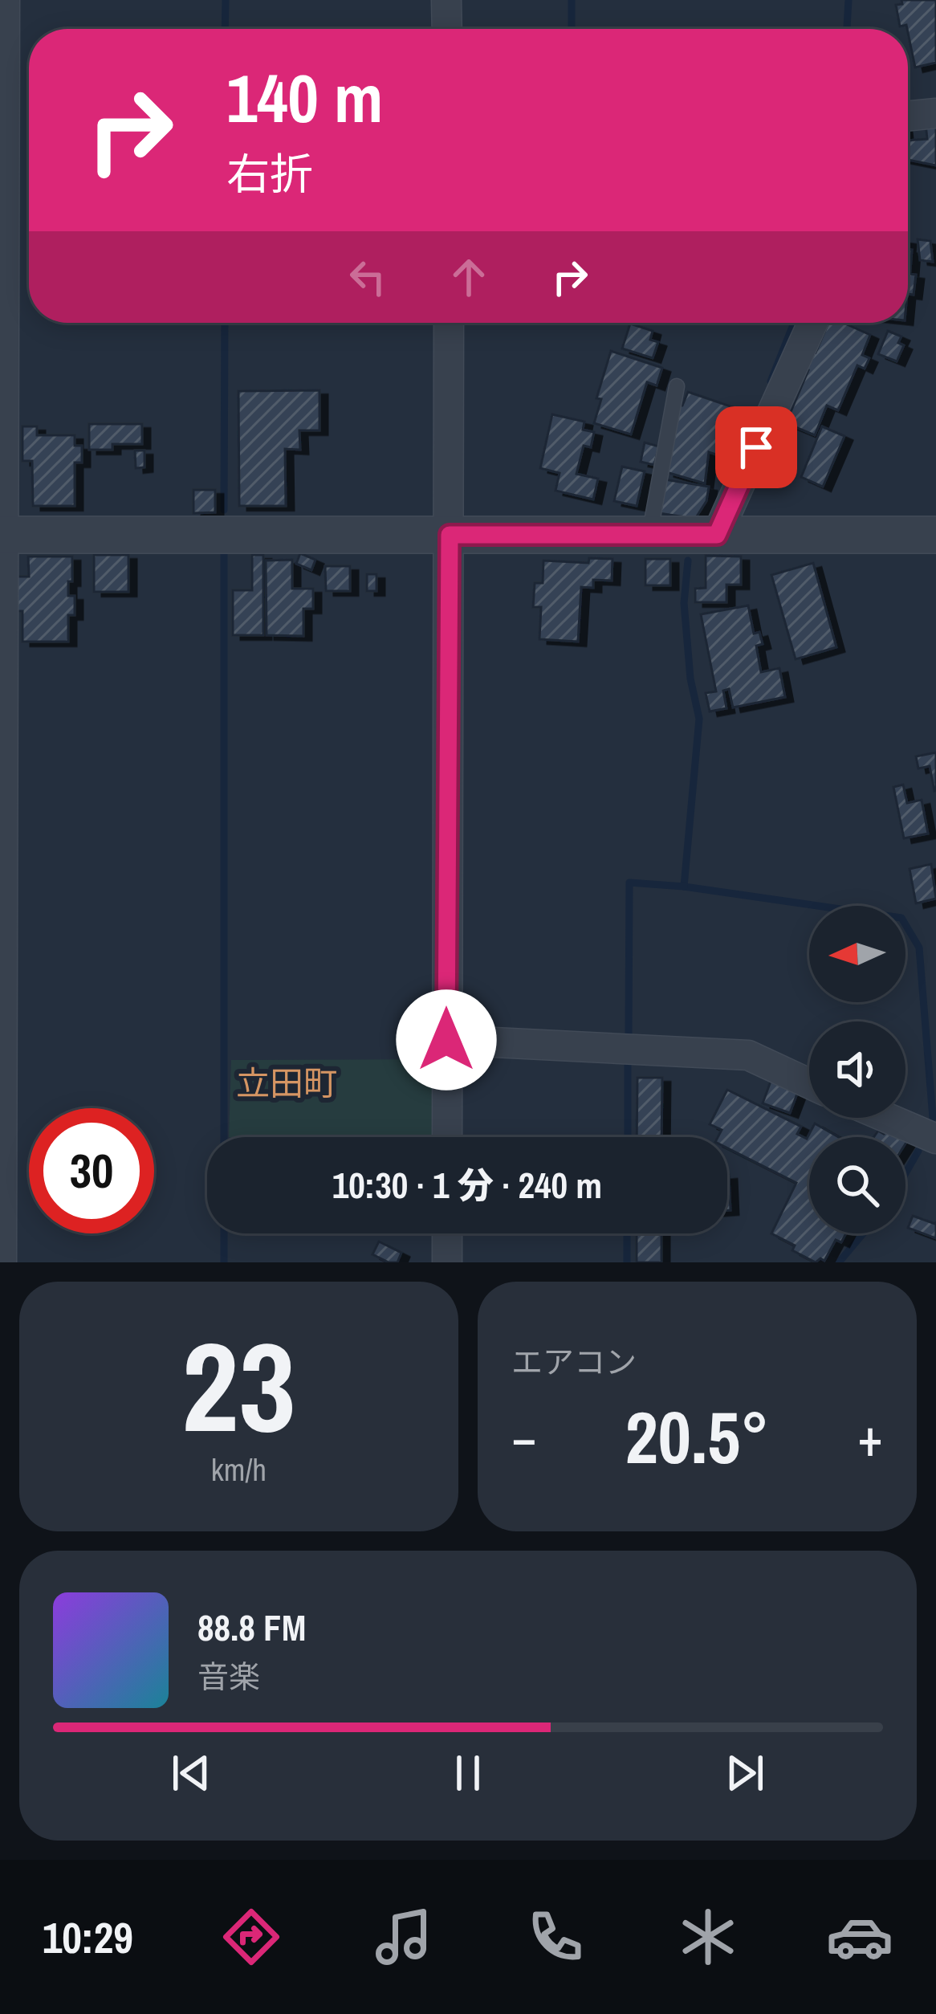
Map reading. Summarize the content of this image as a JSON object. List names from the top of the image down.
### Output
{
  "districts": ["立田町"],
  "north": "left",
  "page": {
    "turn": ["140 m", "右折"],
    "limit": "30",
    "trip": "10:30 · 1 分 · 240 m",
    "tile": [
      ["23", "km/h"],
      "エアコン"
    ],
    "heat": ["−", "20.5°", "+"],
    "song": ["88.8 FM", "音楽"],
    "tabs": "10:29"
  }
}
